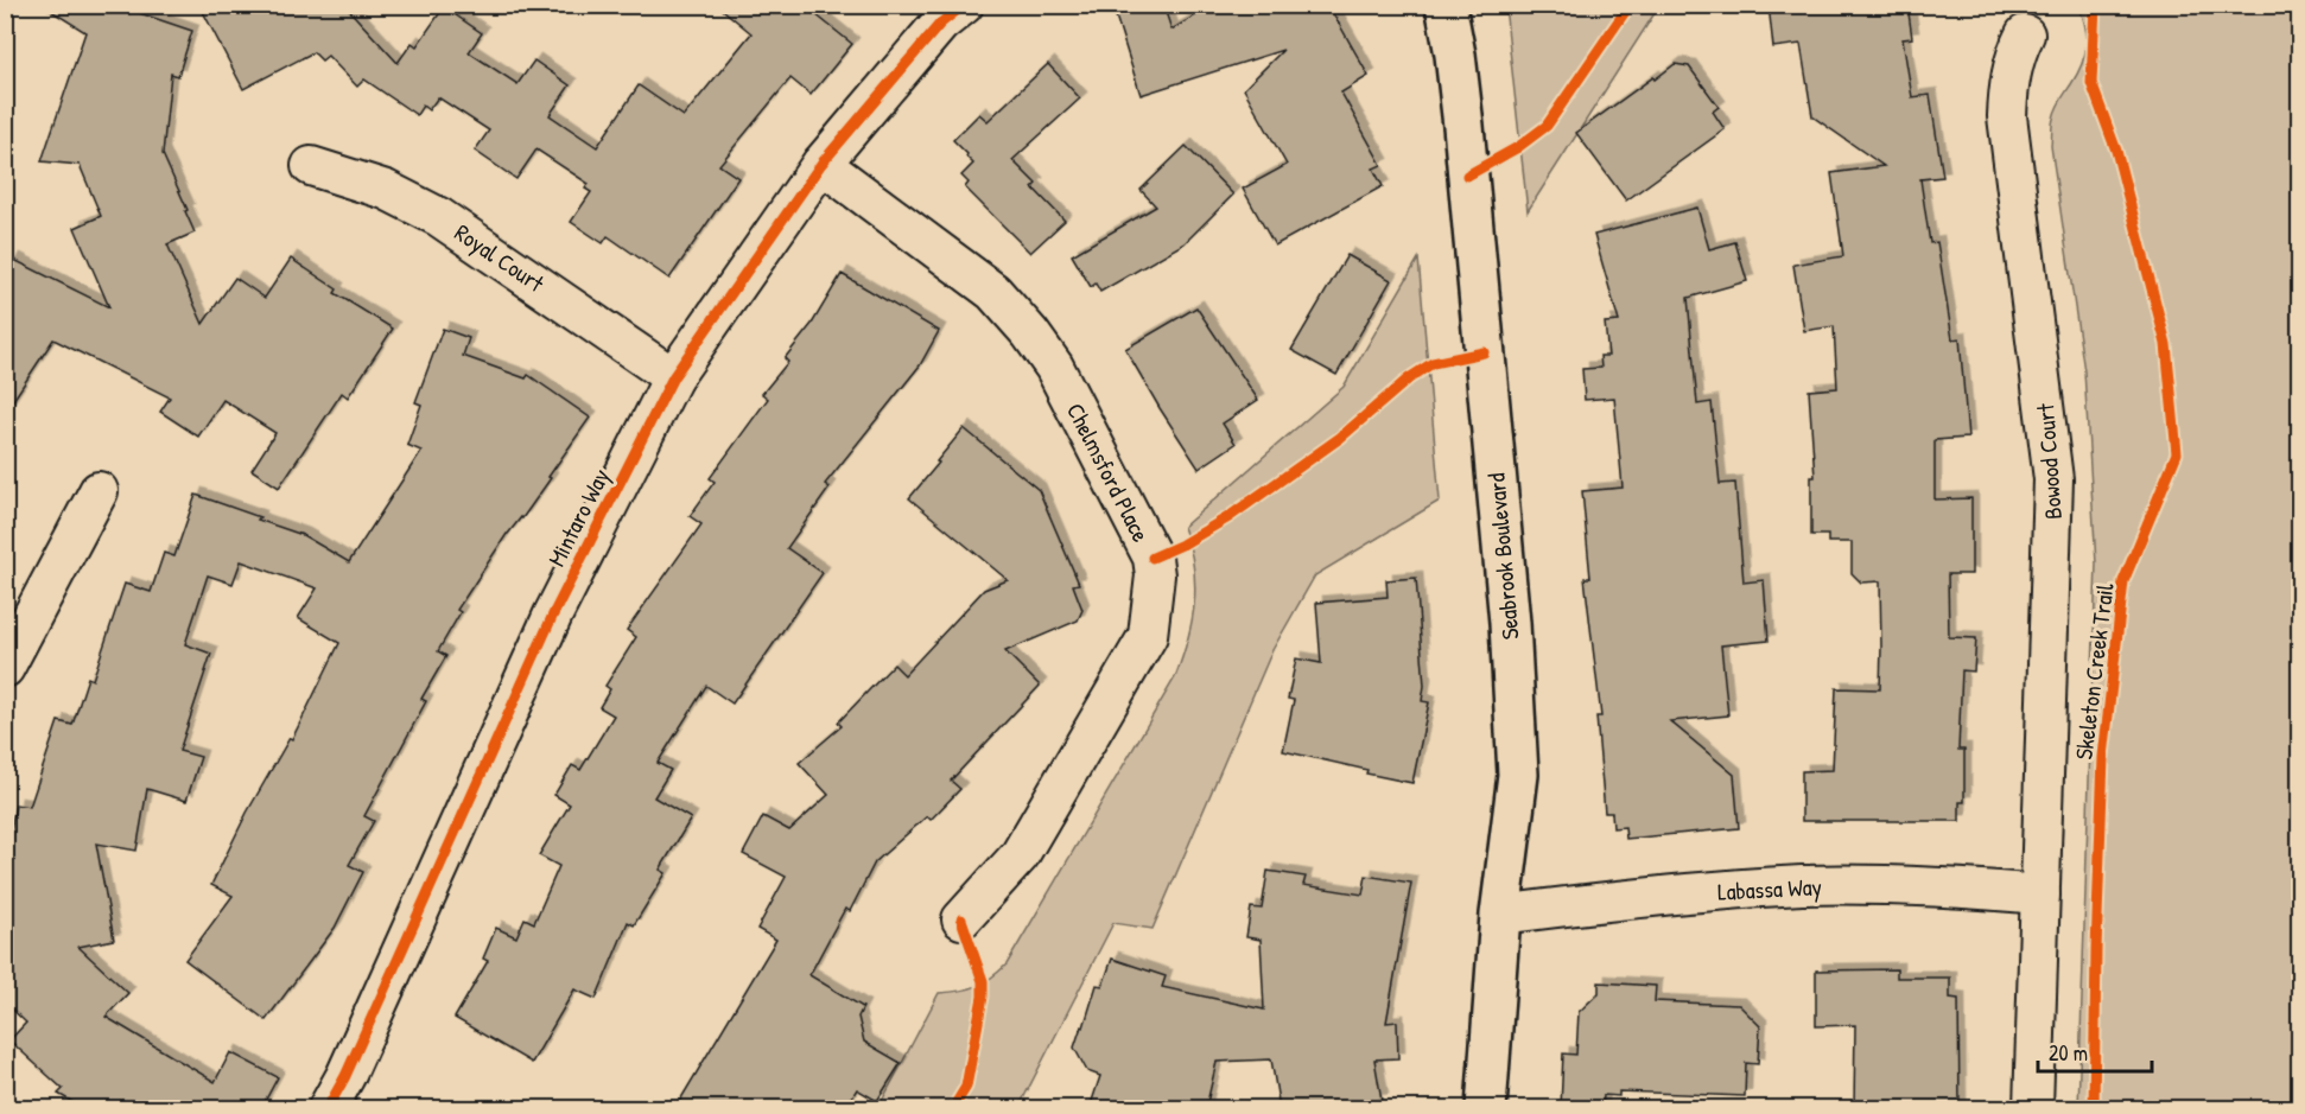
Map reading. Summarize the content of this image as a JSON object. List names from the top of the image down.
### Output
{
  "streets": {
    "street": [
      "Royal Court",
      "Bowood Court",
      "Chelmsford Place",
      "Mintaro Way",
      "Seabrook Boulevard",
      "Labassa Way"
    ],
    "cycle path": ["Skeleton Creek Trail"]
  },
  "crossings": [
    ["Royal Court", "Mintaro Way"],
    ["Bowood Court", "Labassa Way"],
    ["Chelmsford Place", "Mintaro Way"],
    ["Seabrook Boulevard", "Labassa Way"]
  ],
  "scale_bar": "20 m"
}
